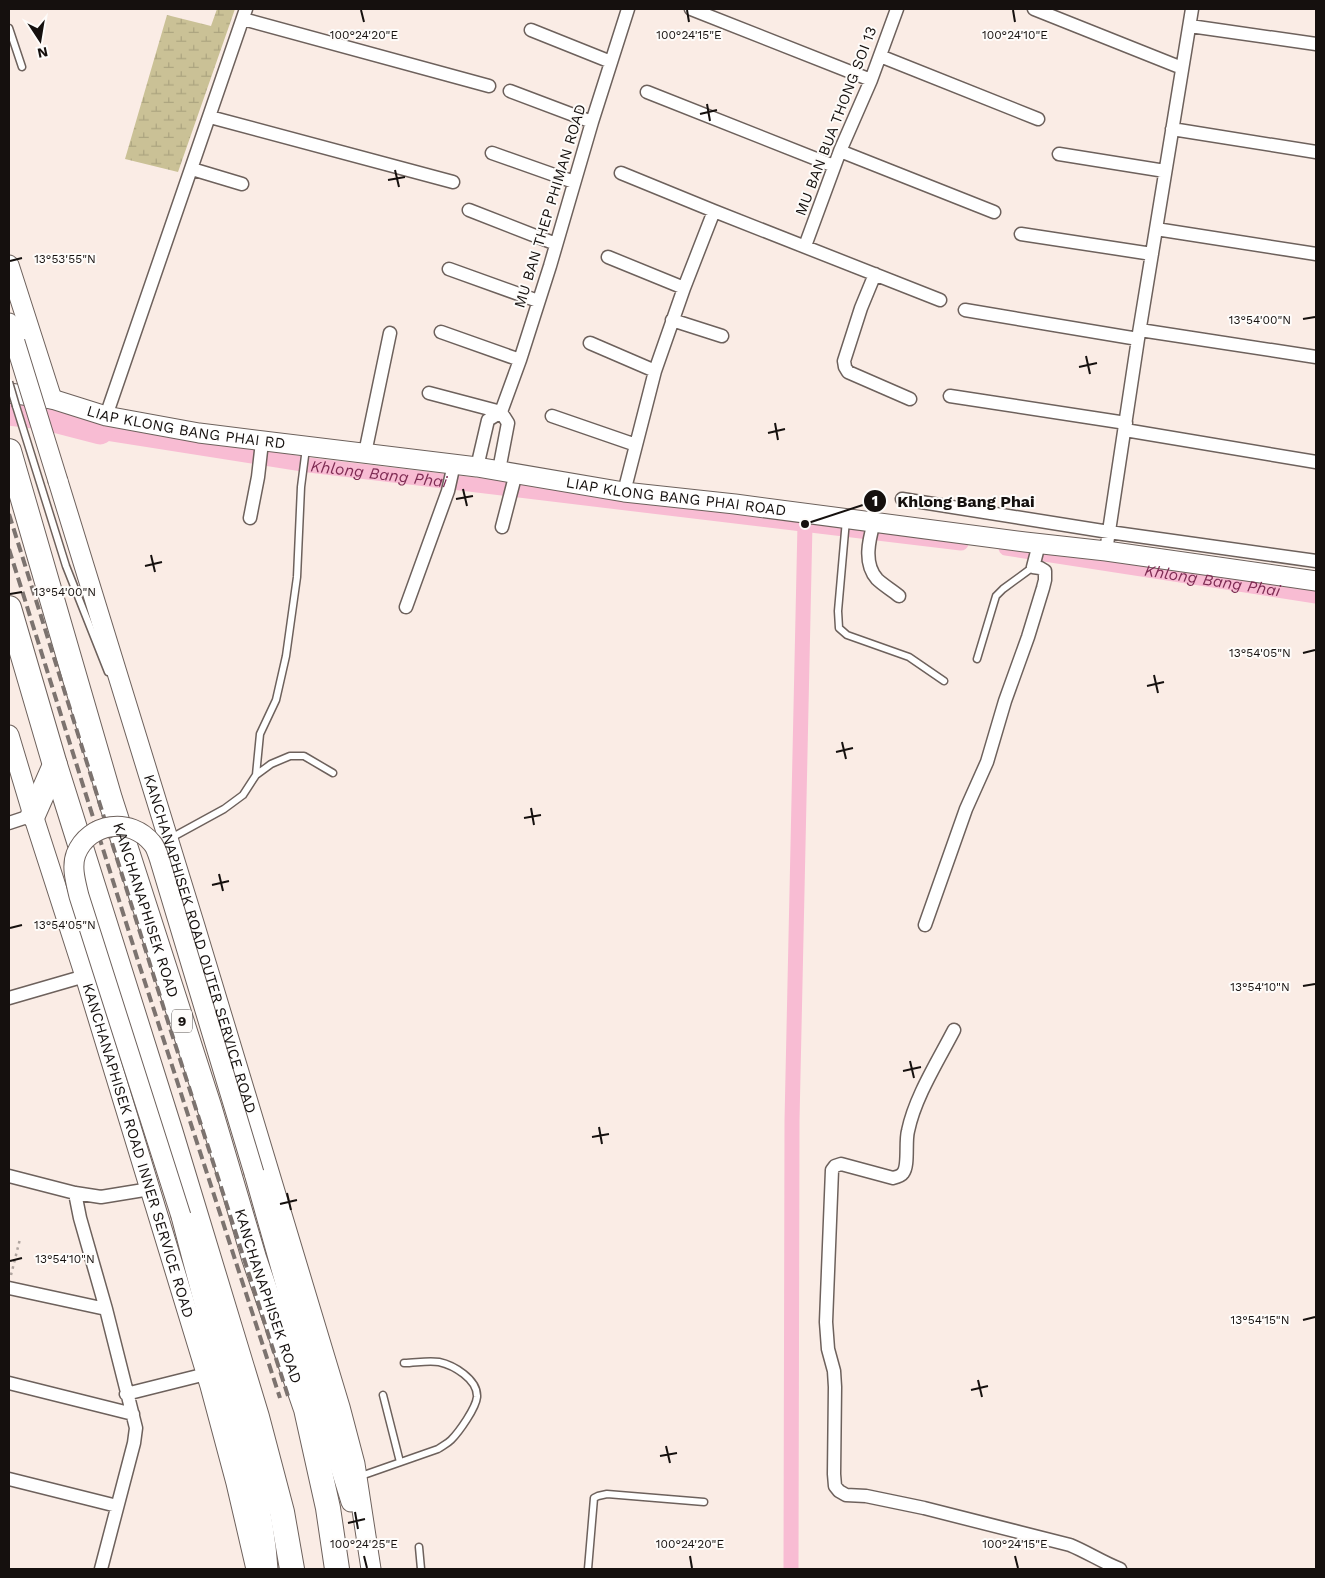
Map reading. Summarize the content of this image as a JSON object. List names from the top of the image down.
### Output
{
  "streets": {
    "highway": ["KANCHANAPHISEK ROAD", "9"],
    "main road": [
      "LIAP KLONG BANG PHAI RD",
      "LIAP KLONG BANG PHAI ROAD",
      "KANCHANAPHISEK ROAD OUTER SERVICE ROAD",
      "KANCHANAPHISEK ROAD INNER SERVICE ROAD"
    ],
    "street": ["MU BAN BUA THONG SOI 13", "MU BAN THEP PHIMAN ROAD"]
  },
  "crossings": [
    ["MU BAN THEP PHIMAN ROAD", "LIAP KLONG BANG PHAI ROAD"],
    ["LIAP KLONG BANG PHAI RD", "LIAP KLONG BANG PHAI ROAD"]
  ],
  "water": ["Khlong Bang Phai"],
  "places": ["Khlong Bang Phai"],
  "north": "bottom",
  "coordinates": [
    "100°24'20\"E",
    "100°24'15\"E",
    "100°24'10\"E",
    "13°53'55\"N",
    "13°54'00\"N",
    "13°54'05\"N",
    "13°54'10\"N",
    "13°54'15\"N",
    "100°24'25\"E"
  ]
}
